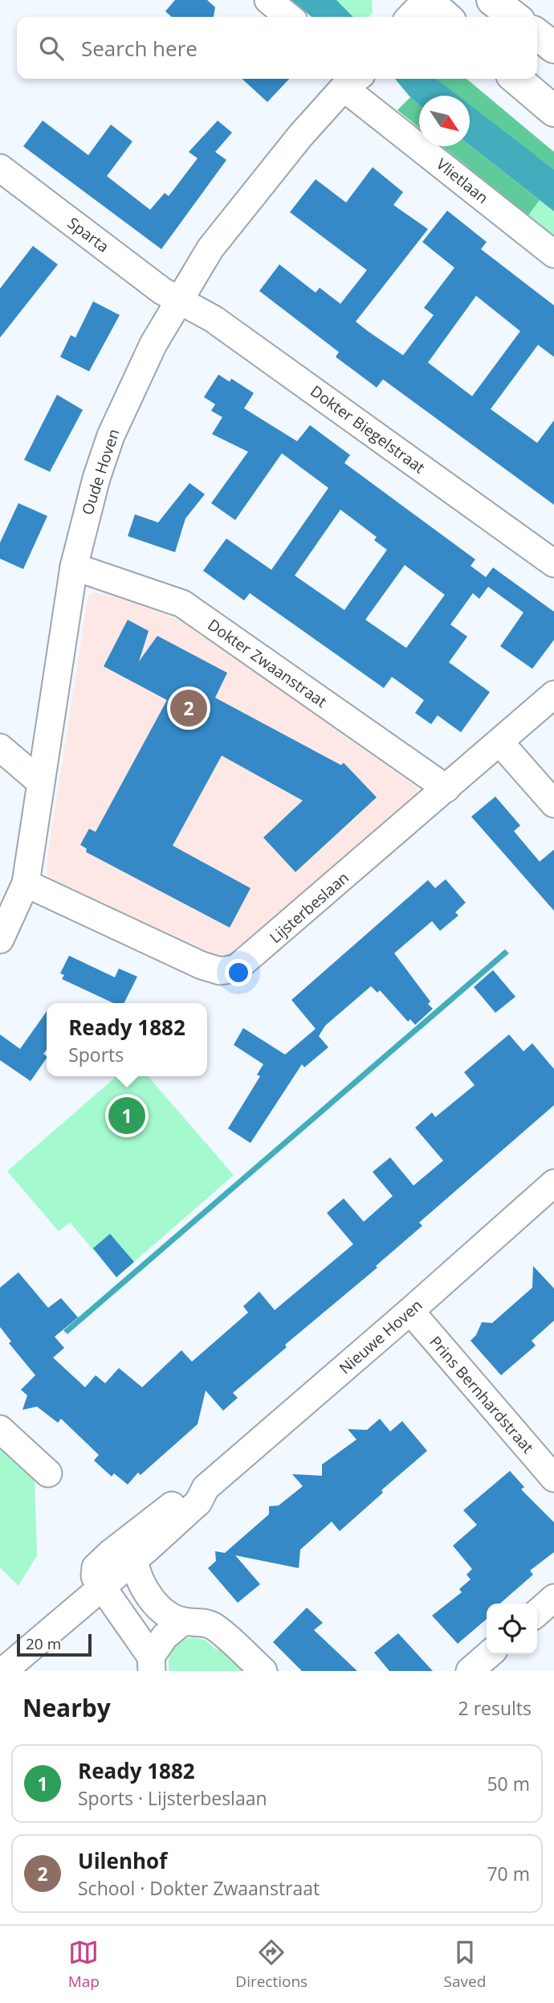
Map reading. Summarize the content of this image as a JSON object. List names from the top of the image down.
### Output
{
  "streets": {
    "street": [
      "Vlietlaan",
      "Sparta",
      "Dokter Biegelstraat",
      "Oude Hoven",
      "Dokter Zwaanstraat",
      "Lijsterbeslaan",
      "Nieuwe Hoven",
      "Prins Bernhardstraat"
    ]
  },
  "crossings": [
    ["Sparta", "Dokter Biegelstraat"],
    ["Sparta", "Oude Hoven"],
    ["Dokter Biegelstraat", "Oude Hoven"],
    ["Oude Hoven", "Dokter Zwaanstraat"],
    ["Oude Hoven", "Lijsterbeslaan"],
    ["Dokter Zwaanstraat", "Lijsterbeslaan"],
    ["Nieuwe Hoven", "Prins Bernhardstraat"]
  ],
  "scale_bar": "20 m",
  "north": "bottom right",
  "page": {
    "search": "Search here",
    "pins": ["2", "1"],
    "popup": ["Ready 1882", "Sports"],
    "scale": "20 m",
    "heading": ["Nearby", "2 results"],
    "list": [
      {
        "mark": "1",
        "name": "Ready 1882",
        "note": "Sports · Lijsterbeslaan",
        "value": "50 m"
      },
      {
        "mark": "2",
        "name": "Uilenhof",
        "note": "School · Dokter Zwaanstraat",
        "value": "70 m"
      }
    ],
    "nav": ["Map", "Directions", "Saved"]
  }
}
